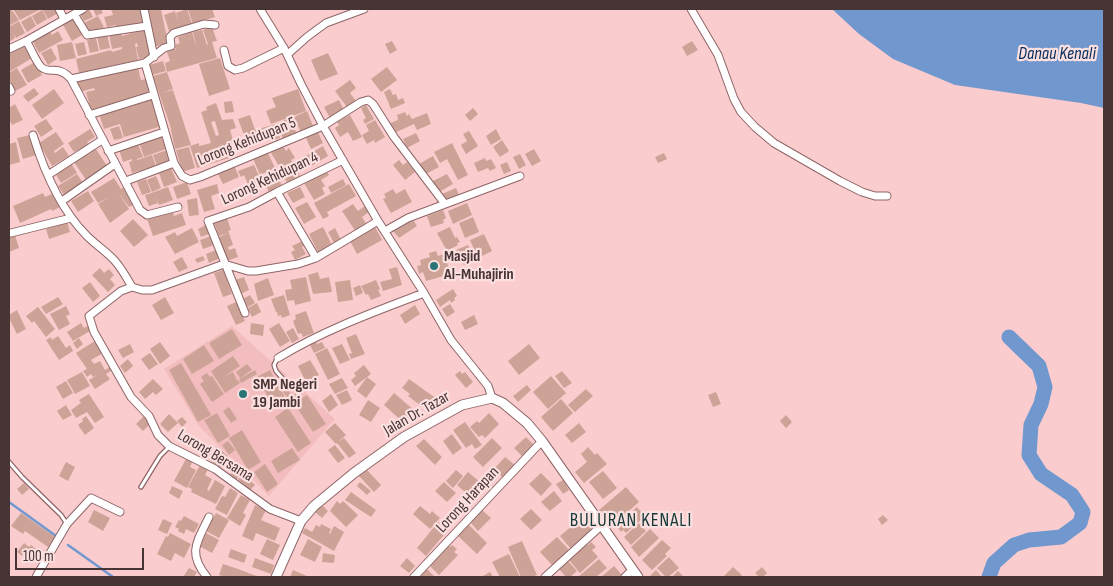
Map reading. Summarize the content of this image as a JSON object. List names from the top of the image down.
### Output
{
  "streets": {
    "street": [
      "Lorong Kehidupan 5",
      "Lorong Kehidupan 4",
      "Jalan Dr. Tazar",
      "Lorong Bersama",
      "Lorong Harapan"
    ]
  },
  "crossings": [
    ["Jalan Dr. Tazar", "Lorong Bersama"]
  ],
  "districts": ["BULURAN KENALI"],
  "water": ["Danau Kenali"],
  "places": ["Masjid Al-Muhajirin", "SMP Negeri 19 Jambi"],
  "scale_bar": "100 m"
}
